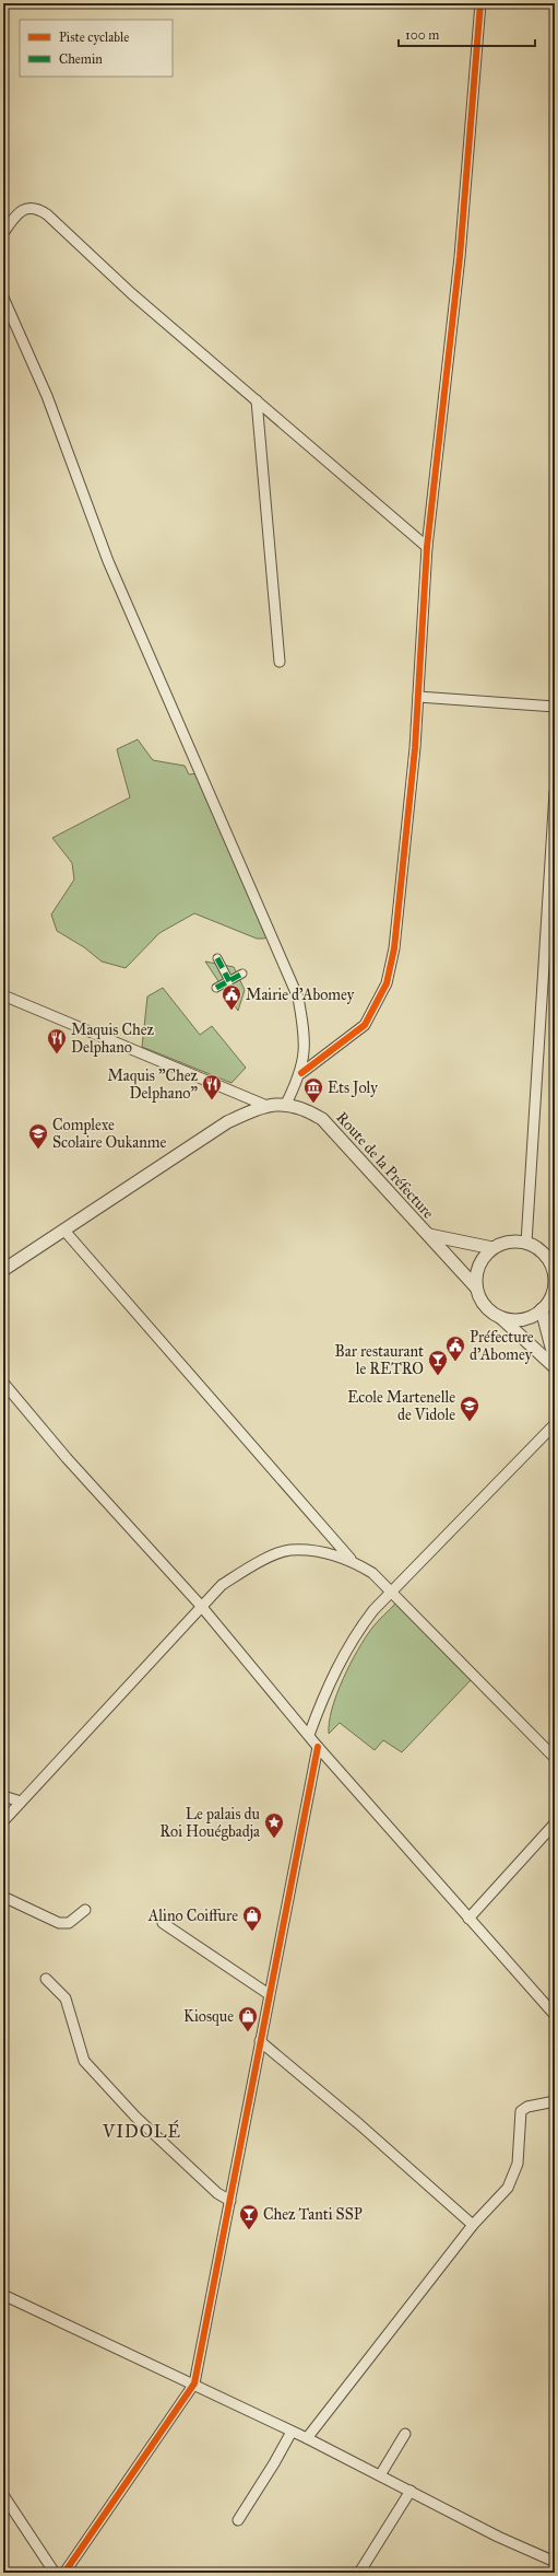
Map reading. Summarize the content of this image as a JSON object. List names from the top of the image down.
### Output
{
  "streets": {
    "street": ["Route de la Préfecture"]
  },
  "districts": ["VIDOLÉ"],
  "places": {
    "public building": ["Mairie d'Abomey", "Préfecture d’Abomey"],
    "restaurant": ["Maquis Chez Delphano", "Maquis \"Chez Delphano\""],
    "museum": ["Ets Joly"],
    "school or university": ["Complexe Scolaire Oukanme", "Ecole Martenelle de Vidole"],
    "bar": ["Bar restaurant le RETRO", "Chez Tanti SSP"],
    "place": ["Le palais du Roi Houégbadja"],
    "shop": ["Alino Coiffure", "Kiosque"]
  },
  "legend": ["Piste cyclable", "Chemin"],
  "scale_bar": "100 m"
}
